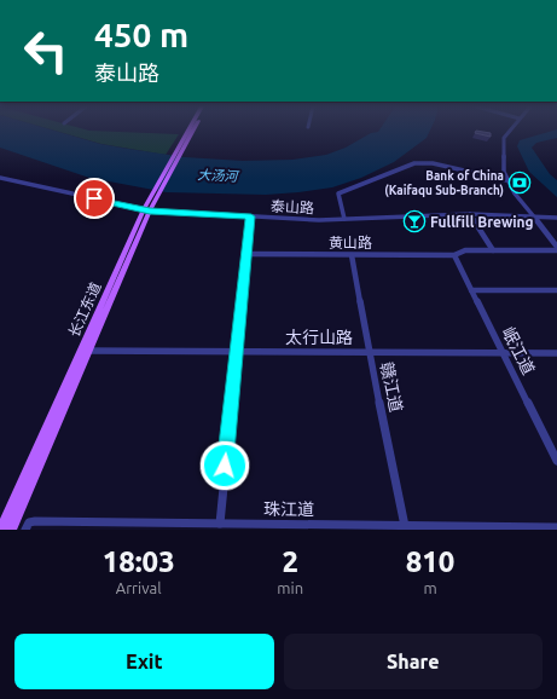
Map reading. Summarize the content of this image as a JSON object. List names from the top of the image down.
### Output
{
  "streets": {
    "main road": ["长江东道"],
    "street": [
      "泰山路",
      "黄山路",
      "太行山路",
      "岷江道",
      "赣江道",
      "珠江道"
    ]
  },
  "crossings": [
    ["泰山路", "长江东道"],
    ["黄山路", "岷江道"],
    ["黄山路", "赣江道"],
    ["长江东道", "太行山路"],
    ["太行山路", "岷江道"],
    ["太行山路", "赣江道"],
    ["赣江道", "珠江道"]
  ],
  "water": ["大汤河"],
  "places": {
    "bank": ["Bank of China (Kaifaqu Sub-Branch)"],
    "bar": ["Fullfill Brewing"]
  },
  "page": {
    "turn": ["450 m", "泰山路"],
    "eta": [
      "18:03",
      "Arrival",
      "2",
      "min",
      "810",
      "m"
    ],
    "buttons": ["Exit", "Share"]
  }
}
